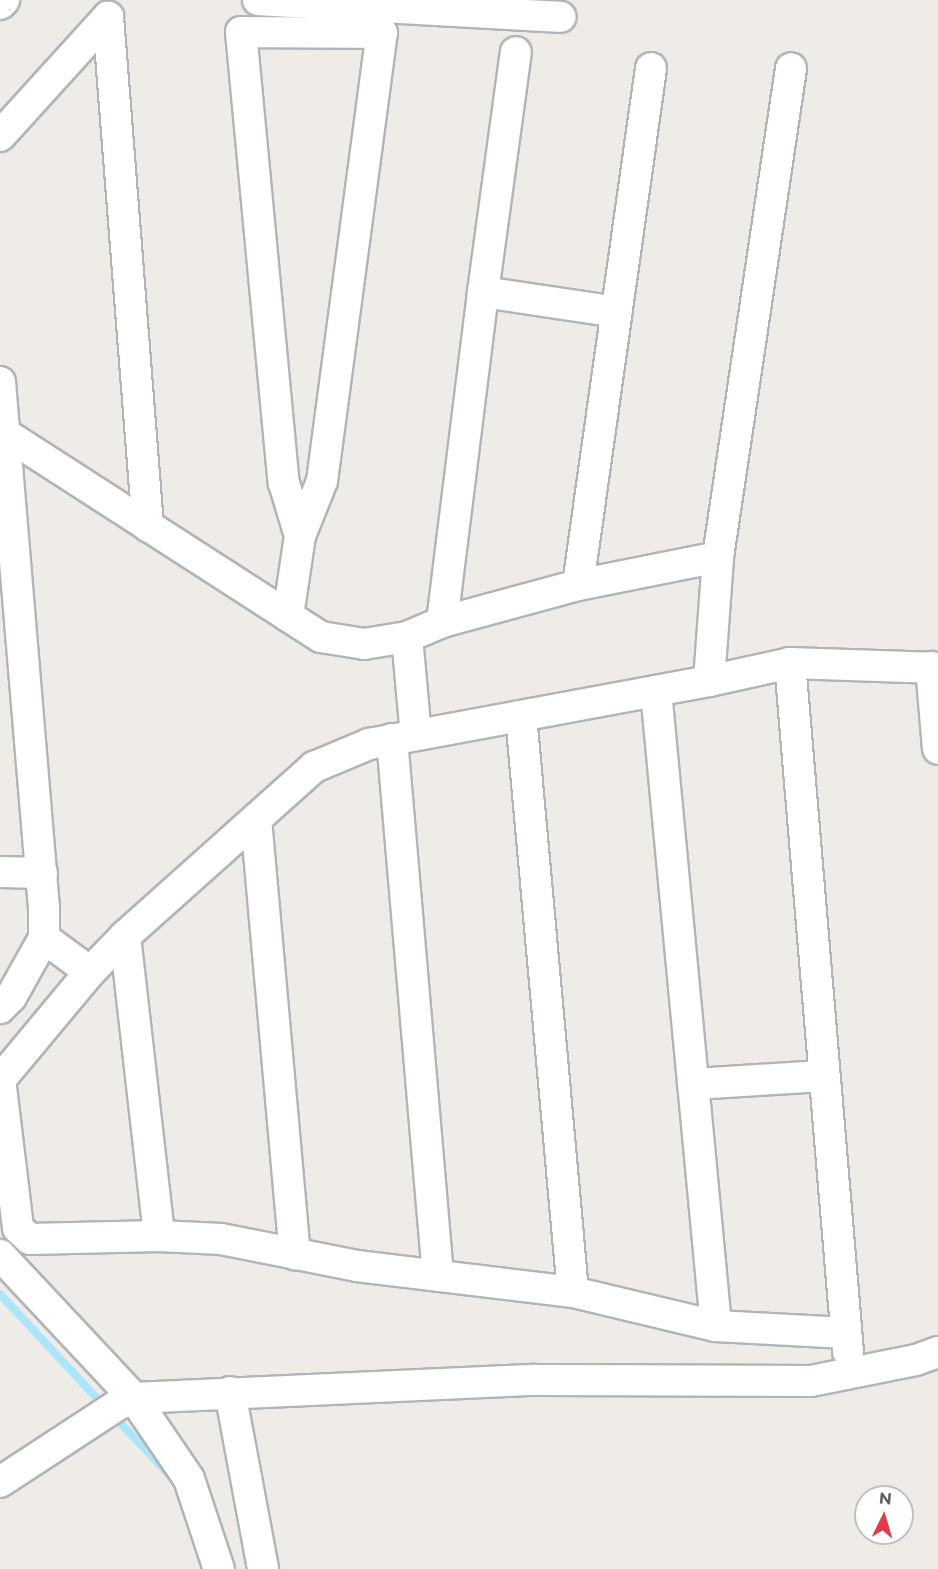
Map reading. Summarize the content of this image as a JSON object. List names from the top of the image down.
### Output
{
  "north": "top"
}
